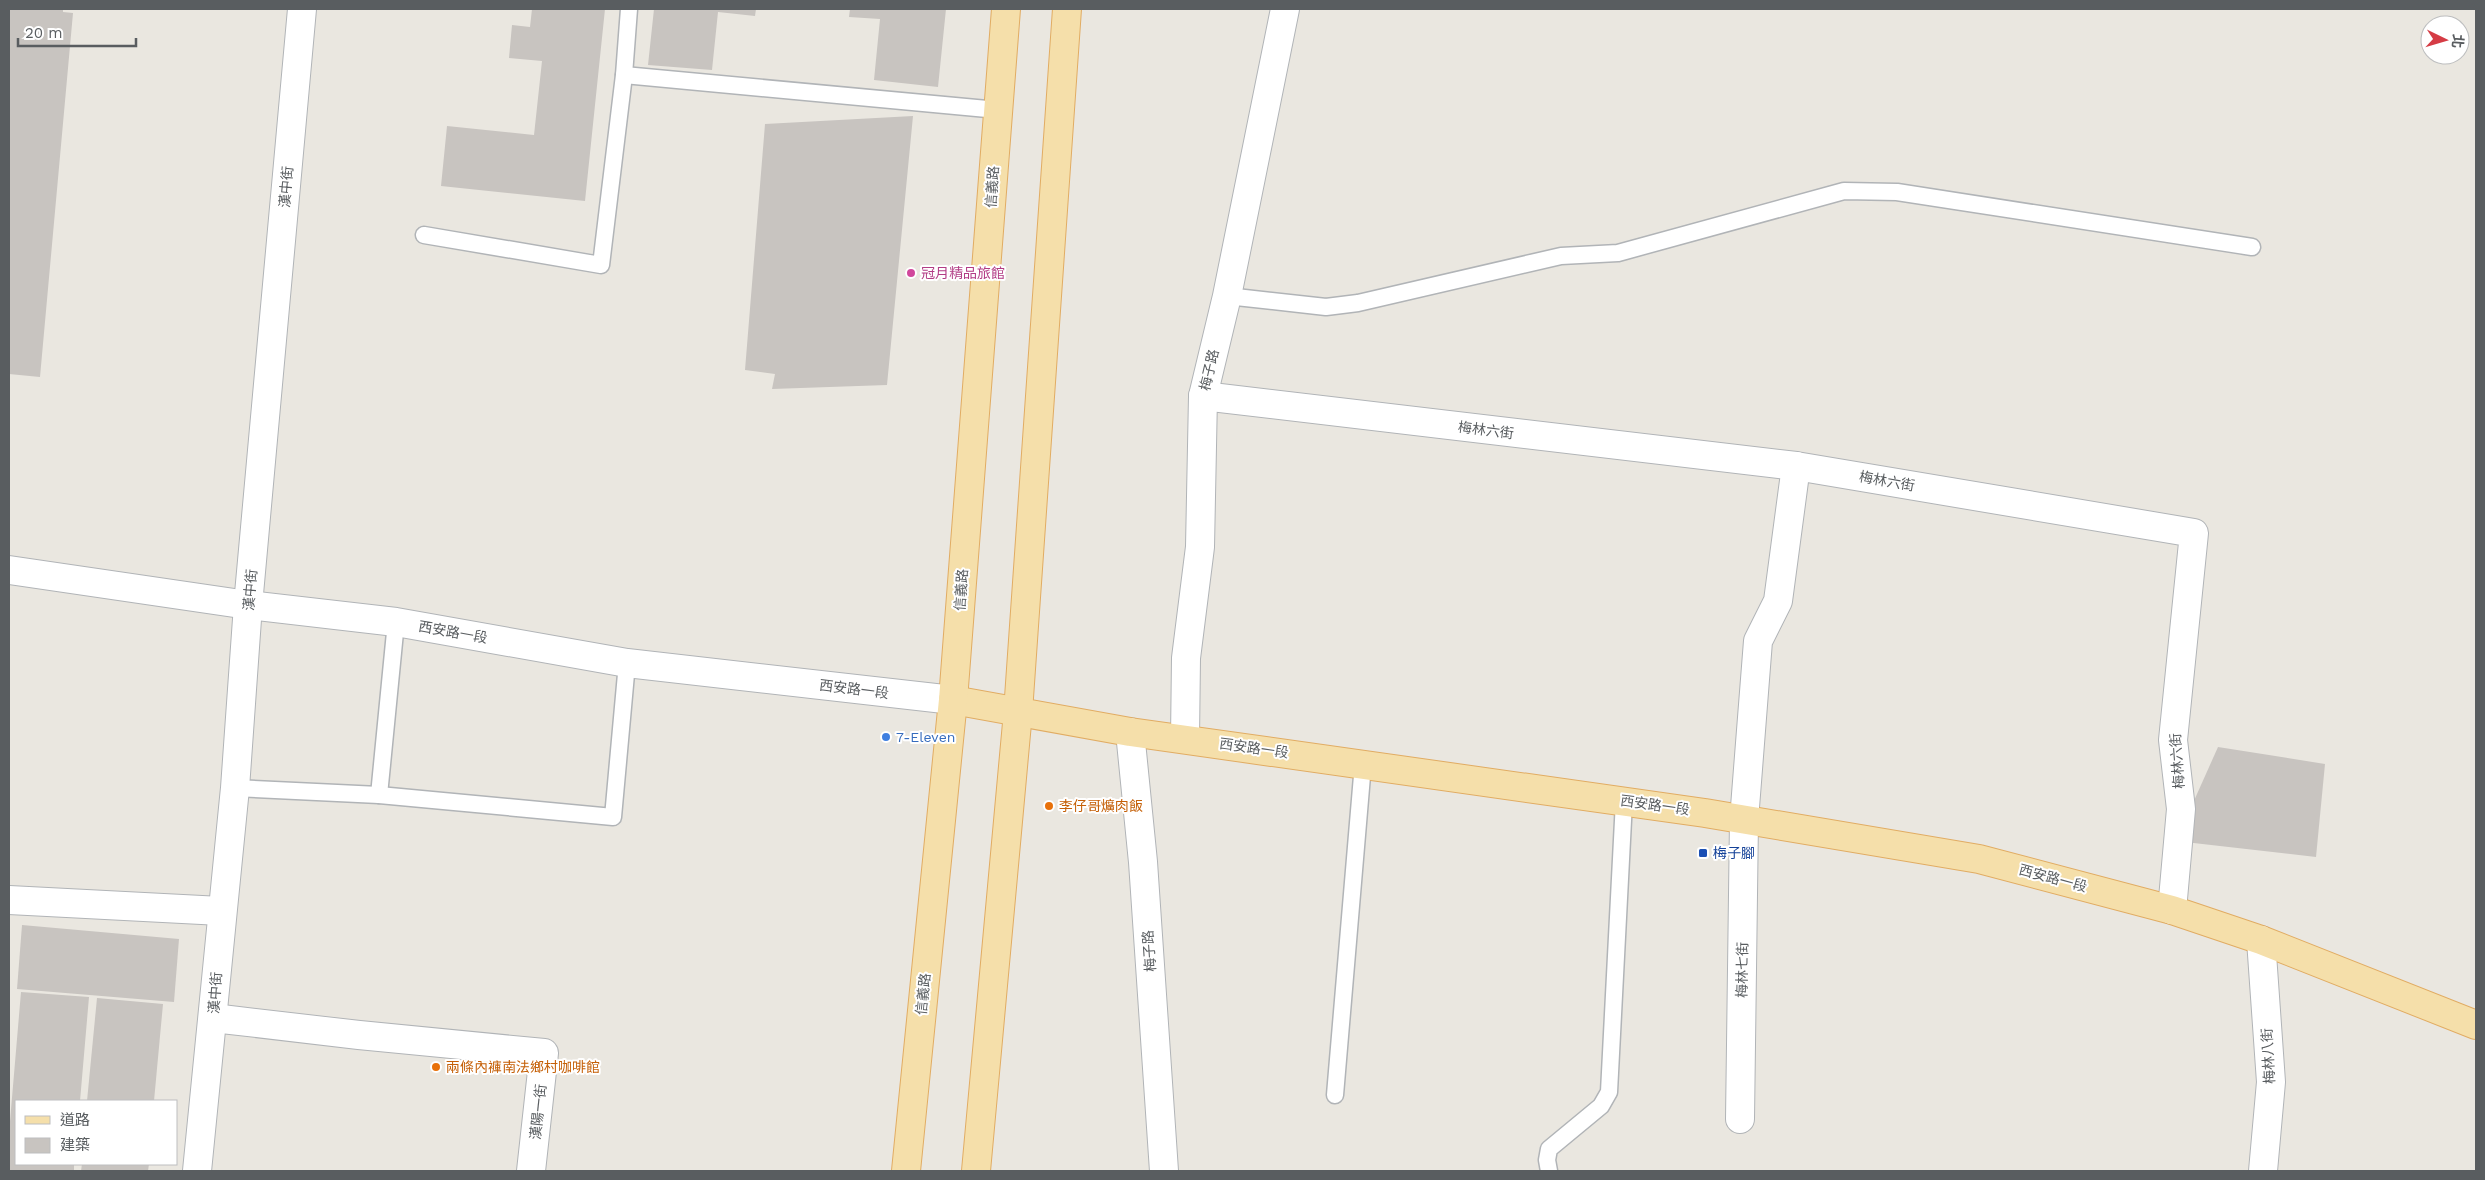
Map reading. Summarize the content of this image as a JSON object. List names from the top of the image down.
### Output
{
  "streets": {
    "main road": ["信義路", "西安路一段"],
    "street": [
      "漢中街",
      "梅子路",
      "梅林六街",
      "梅林七街",
      "梅林八街",
      "漢陽一街"
    ]
  },
  "crossings": [
    ["漢中街", "西安路一段"],
    ["漢中街", "漢陽一街"],
    ["信義路", "西安路一段"],
    ["梅子路", "梅林六街"],
    ["梅子路", "西安路一段"],
    ["梅林六街", "西安路一段"],
    ["梅林六街", "梅林七街"],
    ["西安路一段", "梅林七街"],
    ["西安路一段", "梅林八街"]
  ],
  "places": {
    "other": [
      "冠月精品旅館",
      "7-Eleven",
      "李仔哥爌肉飯",
      "兩條內褲南法鄉村咖啡館"
    ],
    "transit": ["梅子腳"]
  },
  "legend": ["道路", "建築"],
  "scale_bar": "20 m",
  "north": "right"
}
